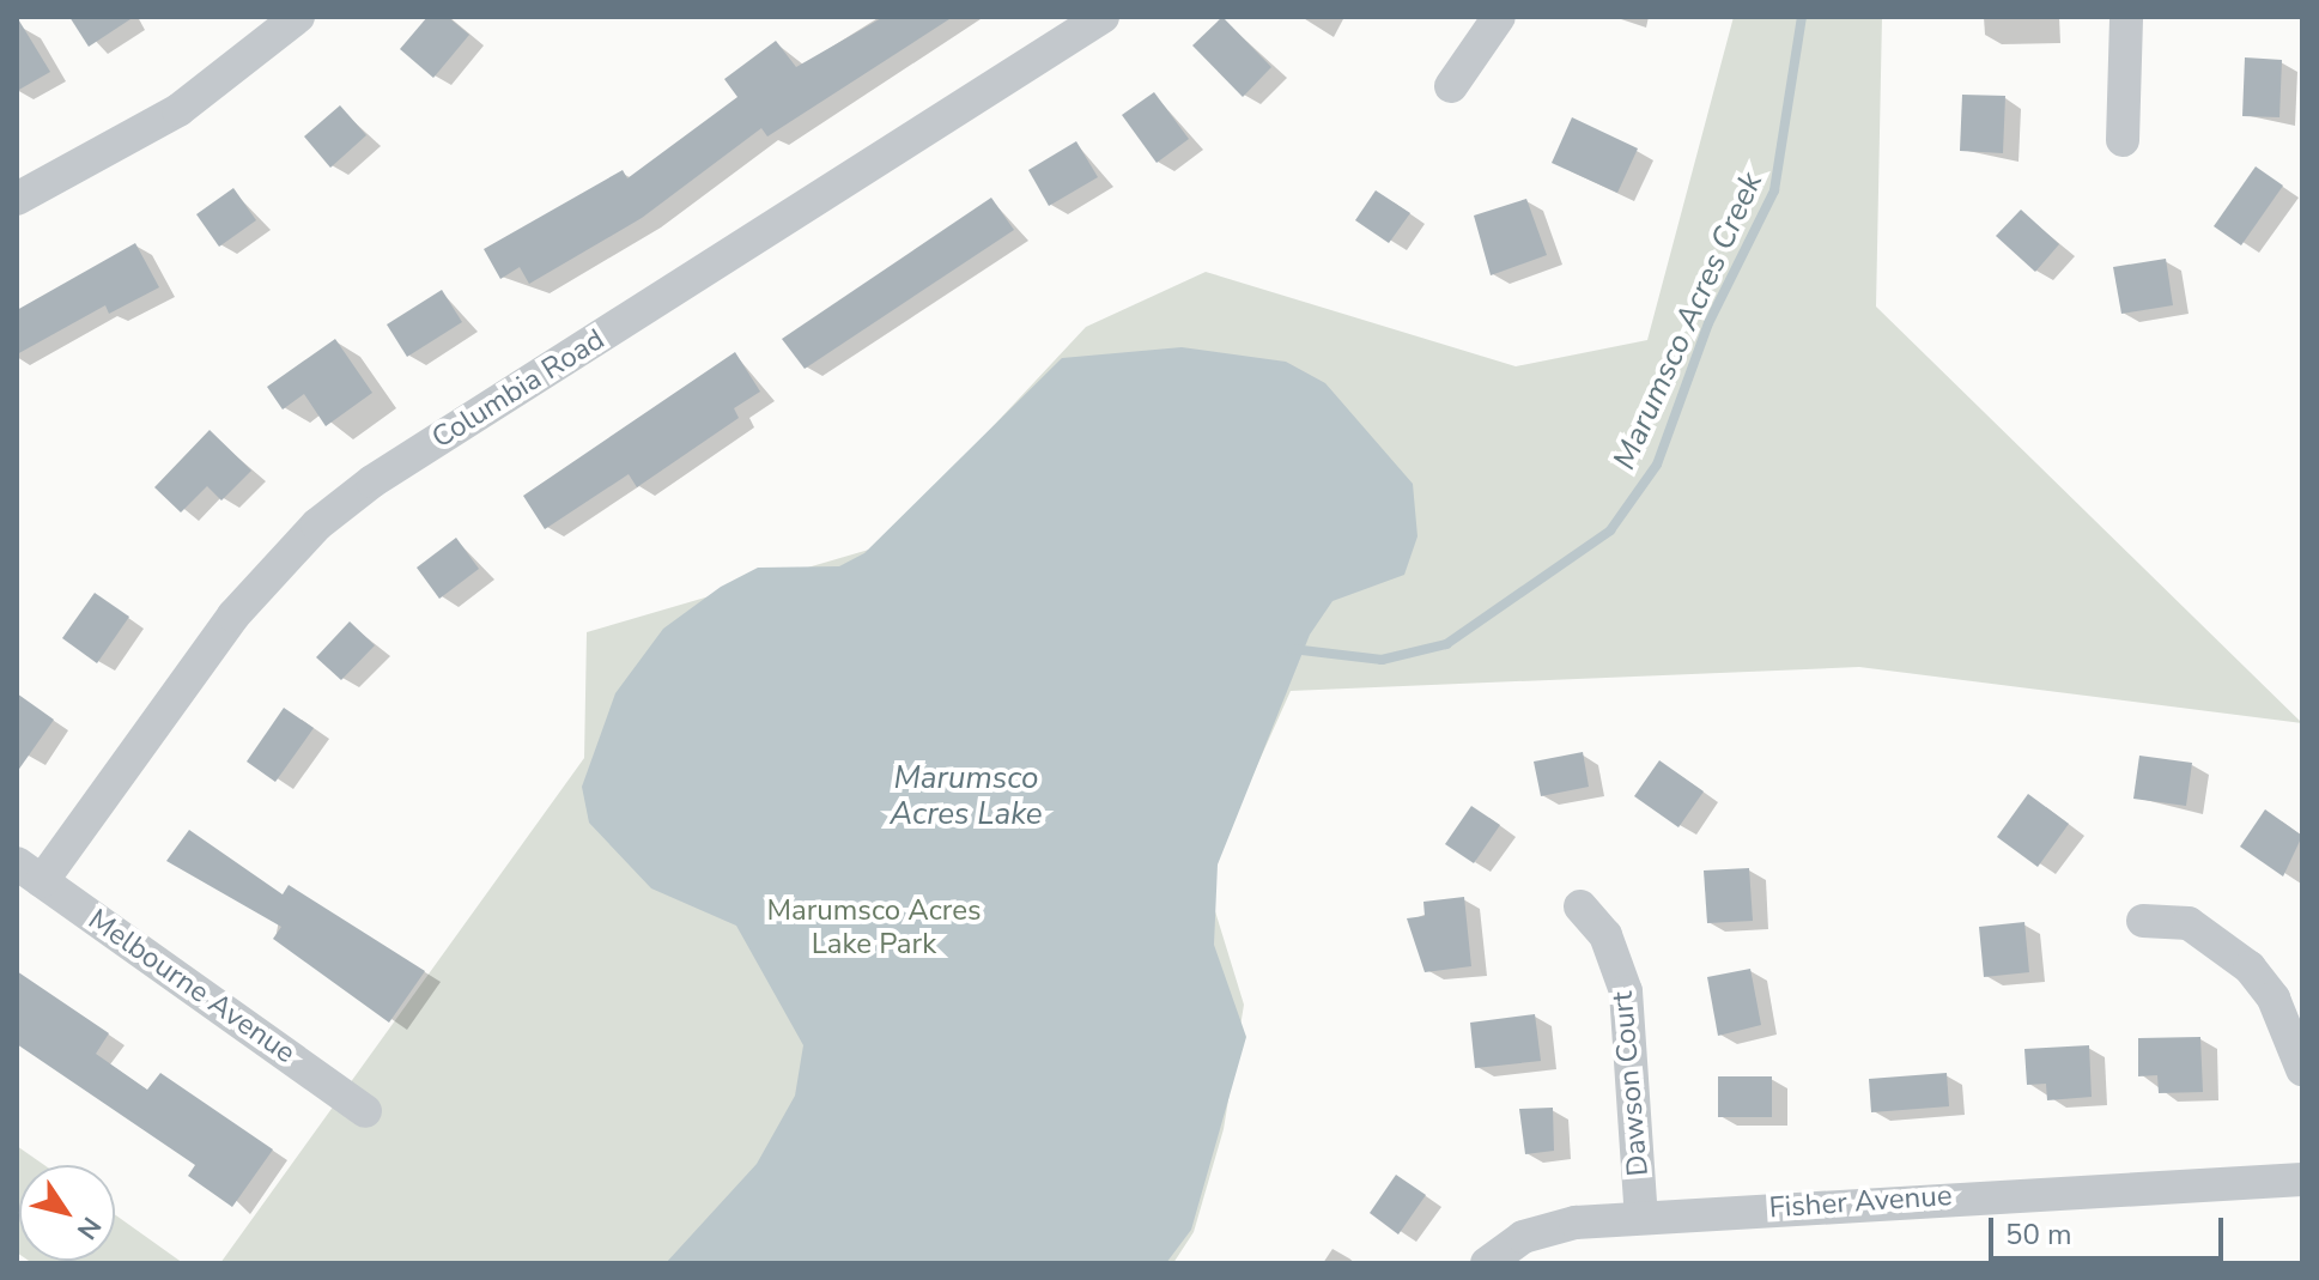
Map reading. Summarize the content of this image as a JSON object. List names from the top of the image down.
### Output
{
  "streets": {
    "street": [
      "Columbia Road",
      "Melbourne Avenue",
      "Dawson Court",
      "Fisher Avenue"
    ]
  },
  "crossings": [
    ["Columbia Road", "Melbourne Avenue"],
    ["Dawson Court", "Fisher Avenue"]
  ],
  "water": ["Marumsco Acres Creek", "Marumsco Acres Lake"],
  "parks": ["Marumsco Acres Lake Park"],
  "scale_bar": "50 m",
  "north": "bottom right"
}
